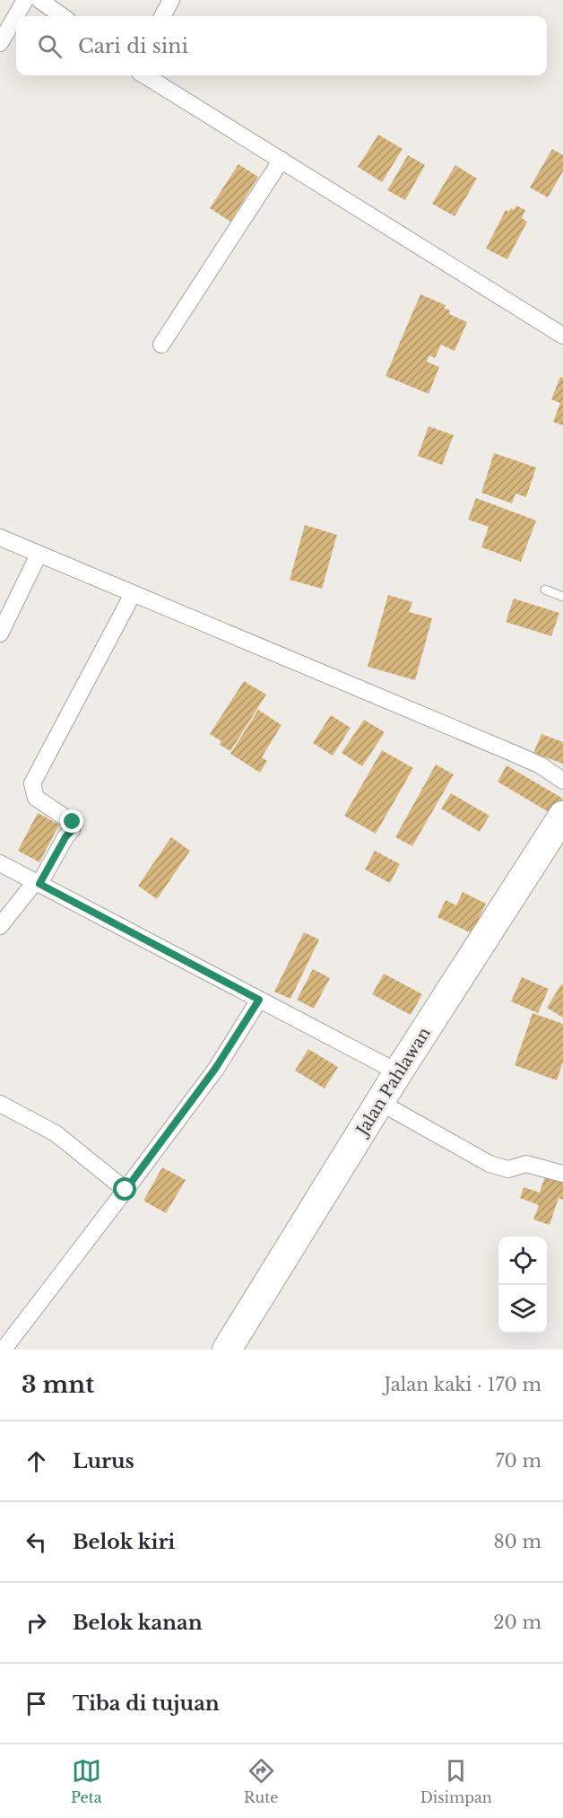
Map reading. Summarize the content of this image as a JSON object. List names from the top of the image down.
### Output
{
  "streets": {
    "highway": ["Jalan Pahlawan"]
  },
  "page": {
    "search": "Cari di sini",
    "heading": ["3 mnt", "Jalan kaki · 170 m"],
    "list": [
      ["Lurus", "70 m"],
      ["Belok kiri", "80 m"],
      ["Belok kanan", "20 m"],
      "Tiba di tujuan"
    ],
    "nav": ["Peta", "Rute", "Disimpan"]
  }
}
